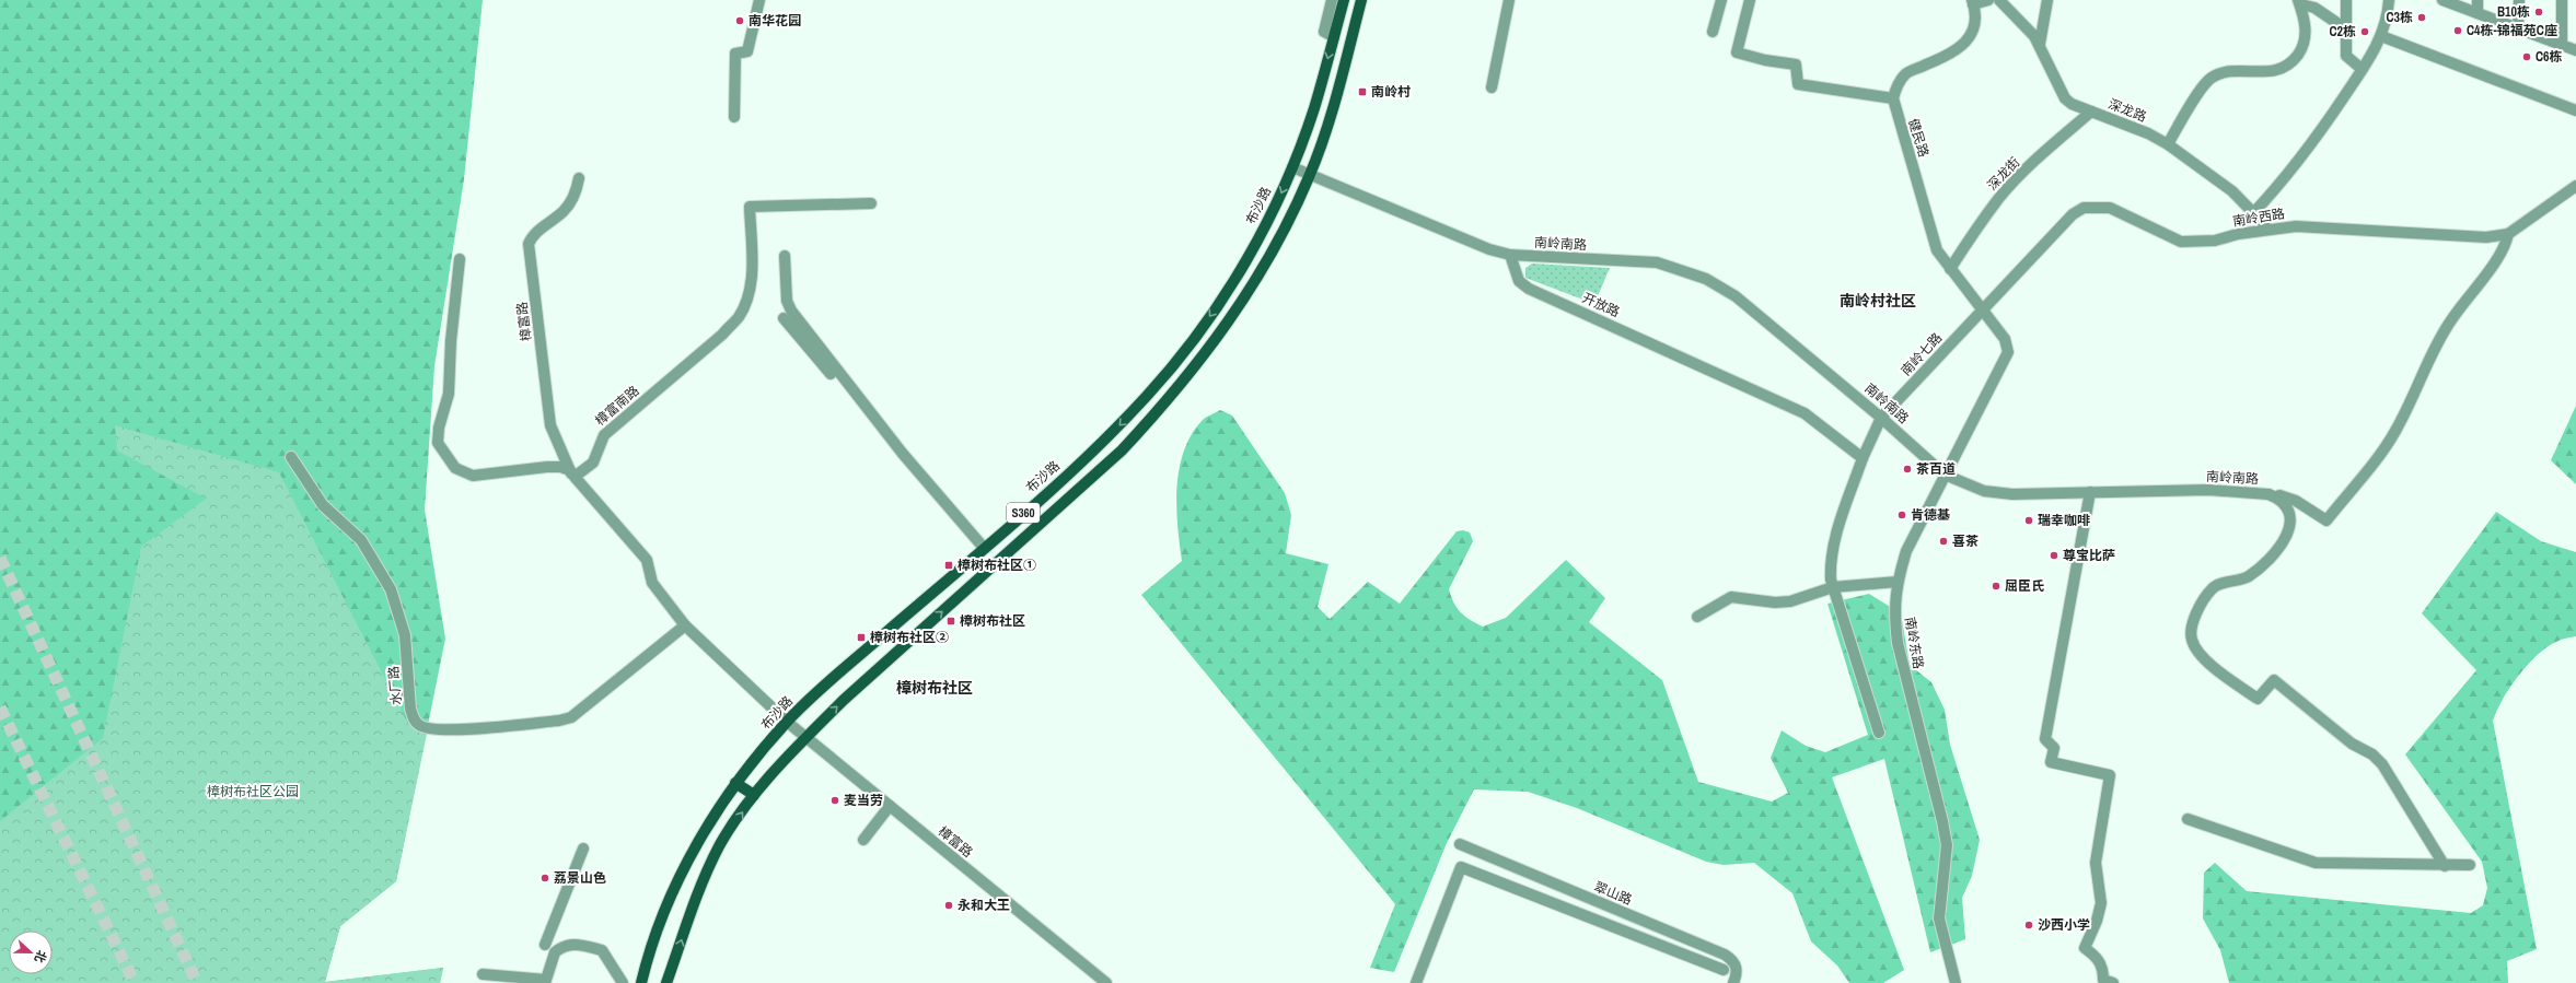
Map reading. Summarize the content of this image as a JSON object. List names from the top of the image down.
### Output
{
  "streets": {
    "main road": ["布沙路", "S360"],
    "street": [
      "深龙路",
      "健民路",
      "深龙街",
      "南岭西路",
      "南岭南路",
      "开放路",
      "樟富路",
      "南岭七路",
      "樟富南路",
      "南岭东路",
      "水厂路",
      "翠山路"
    ]
  },
  "crossings": [
    ["深龙路", "深龙街"],
    ["深龙路", "南岭西路"],
    ["健民路", "深龙街"],
    ["健民路", "南岭西路"],
    ["健民路", "南岭七路"],
    ["健民路", "南岭东路"],
    ["布沙路", "樟富路"],
    ["南岭西路", "南岭南路"],
    ["南岭西路", "南岭七路"],
    ["南岭西路", "南岭东路"],
    ["南岭南路", "开放路"],
    ["南岭南路", "南岭七路"],
    ["南岭南路", "南岭东路"],
    ["樟富路", "樟富南路"],
    ["樟富路", "S360"],
    ["南岭七路", "南岭东路"]
  ],
  "districts": ["南岭村社区", "樟树布社区"],
  "parks": ["樟树布社区公园"],
  "places": {
    "other": [
      "B10栋",
      "C3栋",
      "南华花园",
      "C4栋-锦福苑C座",
      "C2栋",
      "C6栋",
      "茶百道",
      "肯德基",
      "瑞幸咖啡",
      "喜茶",
      "尊宝比萨",
      "屈臣氏",
      "麦当劳",
      "荔景山色",
      "永和大王",
      "沙西小学"
    ],
    "transit": [
      "南岭村",
      "樟树布社区①",
      "樟树布社区",
      "樟树布社区②"
    ]
  },
  "north": "right"
}
